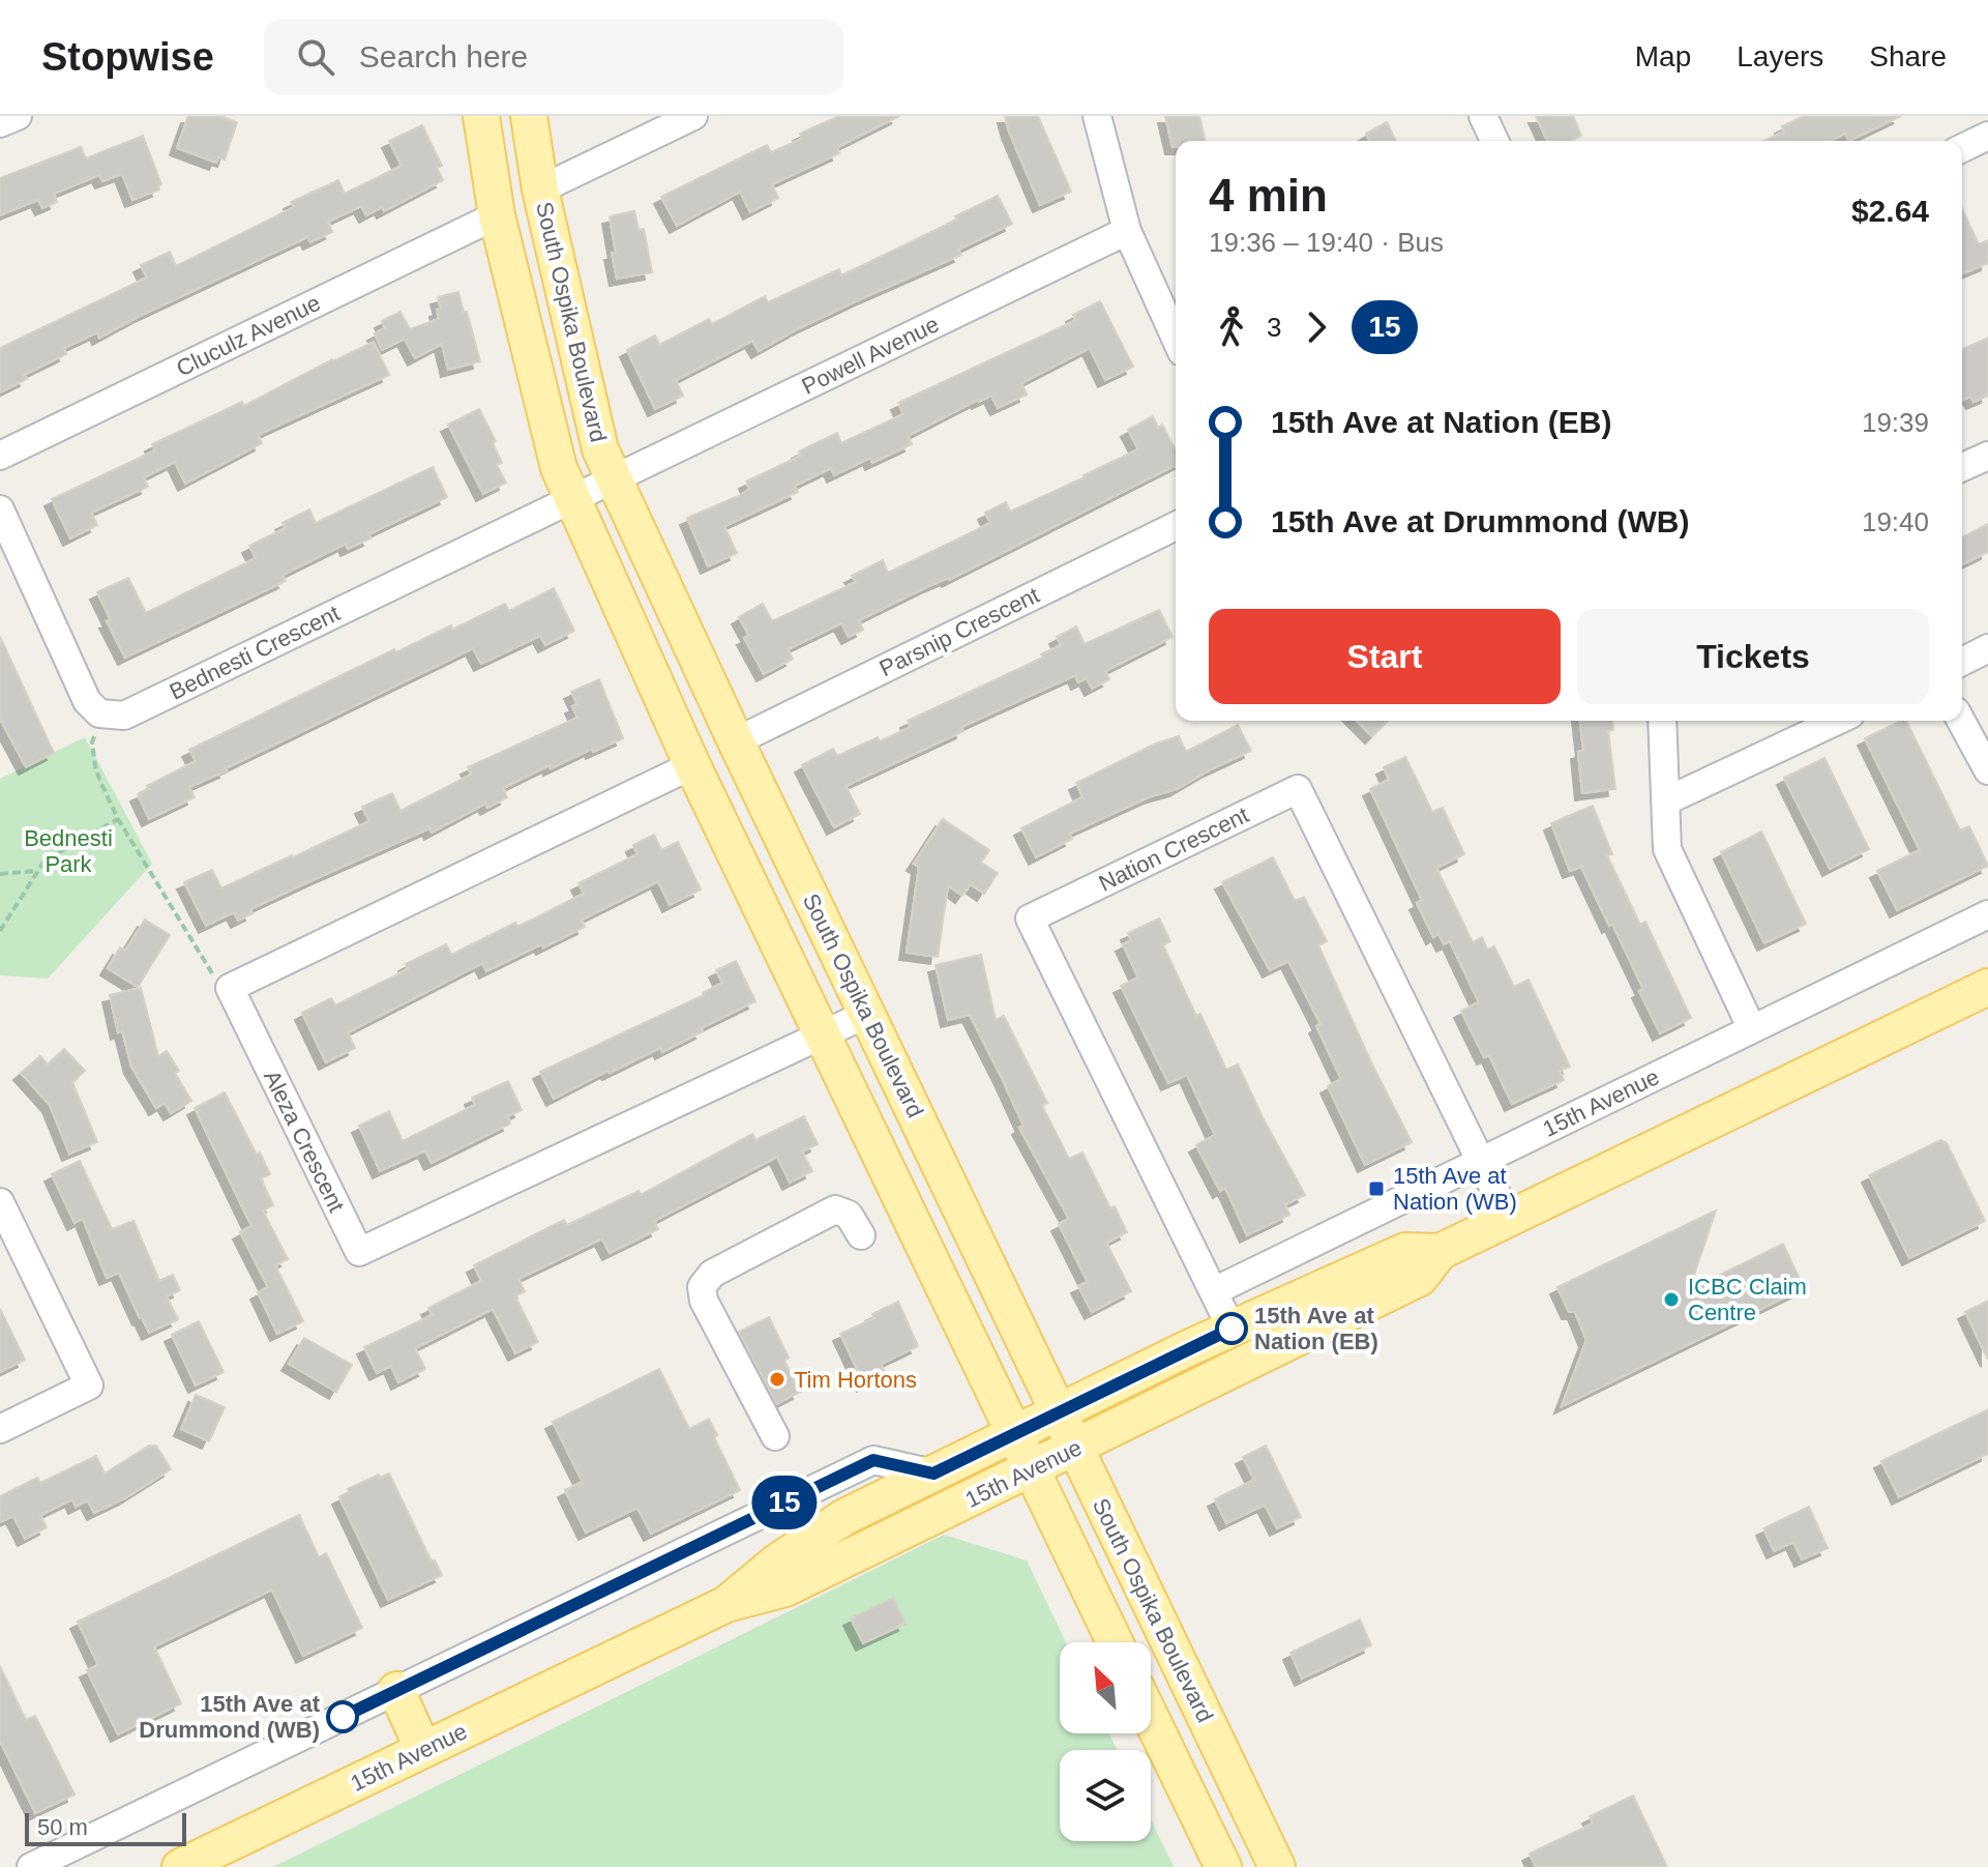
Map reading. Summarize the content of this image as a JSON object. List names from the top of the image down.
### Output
{
  "streets": {
    "main road": ["South Ospika Boulevard", "15th Avenue"],
    "street": [
      "Cluculz Avenue",
      "Powell Avenue",
      "Parsnip Crescent",
      "Bednesti Crescent",
      "Nation Crescent",
      "Aleza Crescent"
    ]
  },
  "crossings": [
    ["South Ospika Boulevard", "Cluculz Avenue"],
    ["South Ospika Boulevard", "Powell Avenue"],
    ["South Ospika Boulevard", "Parsnip Crescent"],
    ["South Ospika Boulevard", "Bednesti Crescent"],
    ["South Ospika Boulevard", "15th Avenue"],
    ["South Ospika Boulevard", "Aleza Crescent"],
    ["Powell Avenue", "Bednesti Crescent"],
    ["Nation Crescent", "15th Avenue"]
  ],
  "parks": ["Bednesti Park"],
  "places": {
    "transit": ["15th Ave at Nation (WB)"],
    "other": [
      "ICBC Claim Centre",
      "15th Ave at Nation (EB)",
      "Tim Hortons",
      "15th Ave at Drummond (WB)"
    ]
  },
  "lines": ["bus line 15"],
  "scale_bar": "50 m",
  "north": "top left",
  "page": {
    "header": "Stopwise",
    "search": "Search here",
    "nav": ["Map", "Layers", "Share"],
    "on_map": "15",
    "heading": ["4 min", "19:36 – 19:40 · Bus", "$2.64"],
    "legs": ["3", "15"],
    "list": [
      {
        "name": "15th Ave at Nation (EB)",
        "value": "19:39"
      },
      {
        "name": "15th Ave at Drummond (WB)",
        "value": "19:40"
      }
    ],
    "buttons": ["Start", "Tickets"],
    "scale": "50 m"
  }
}
